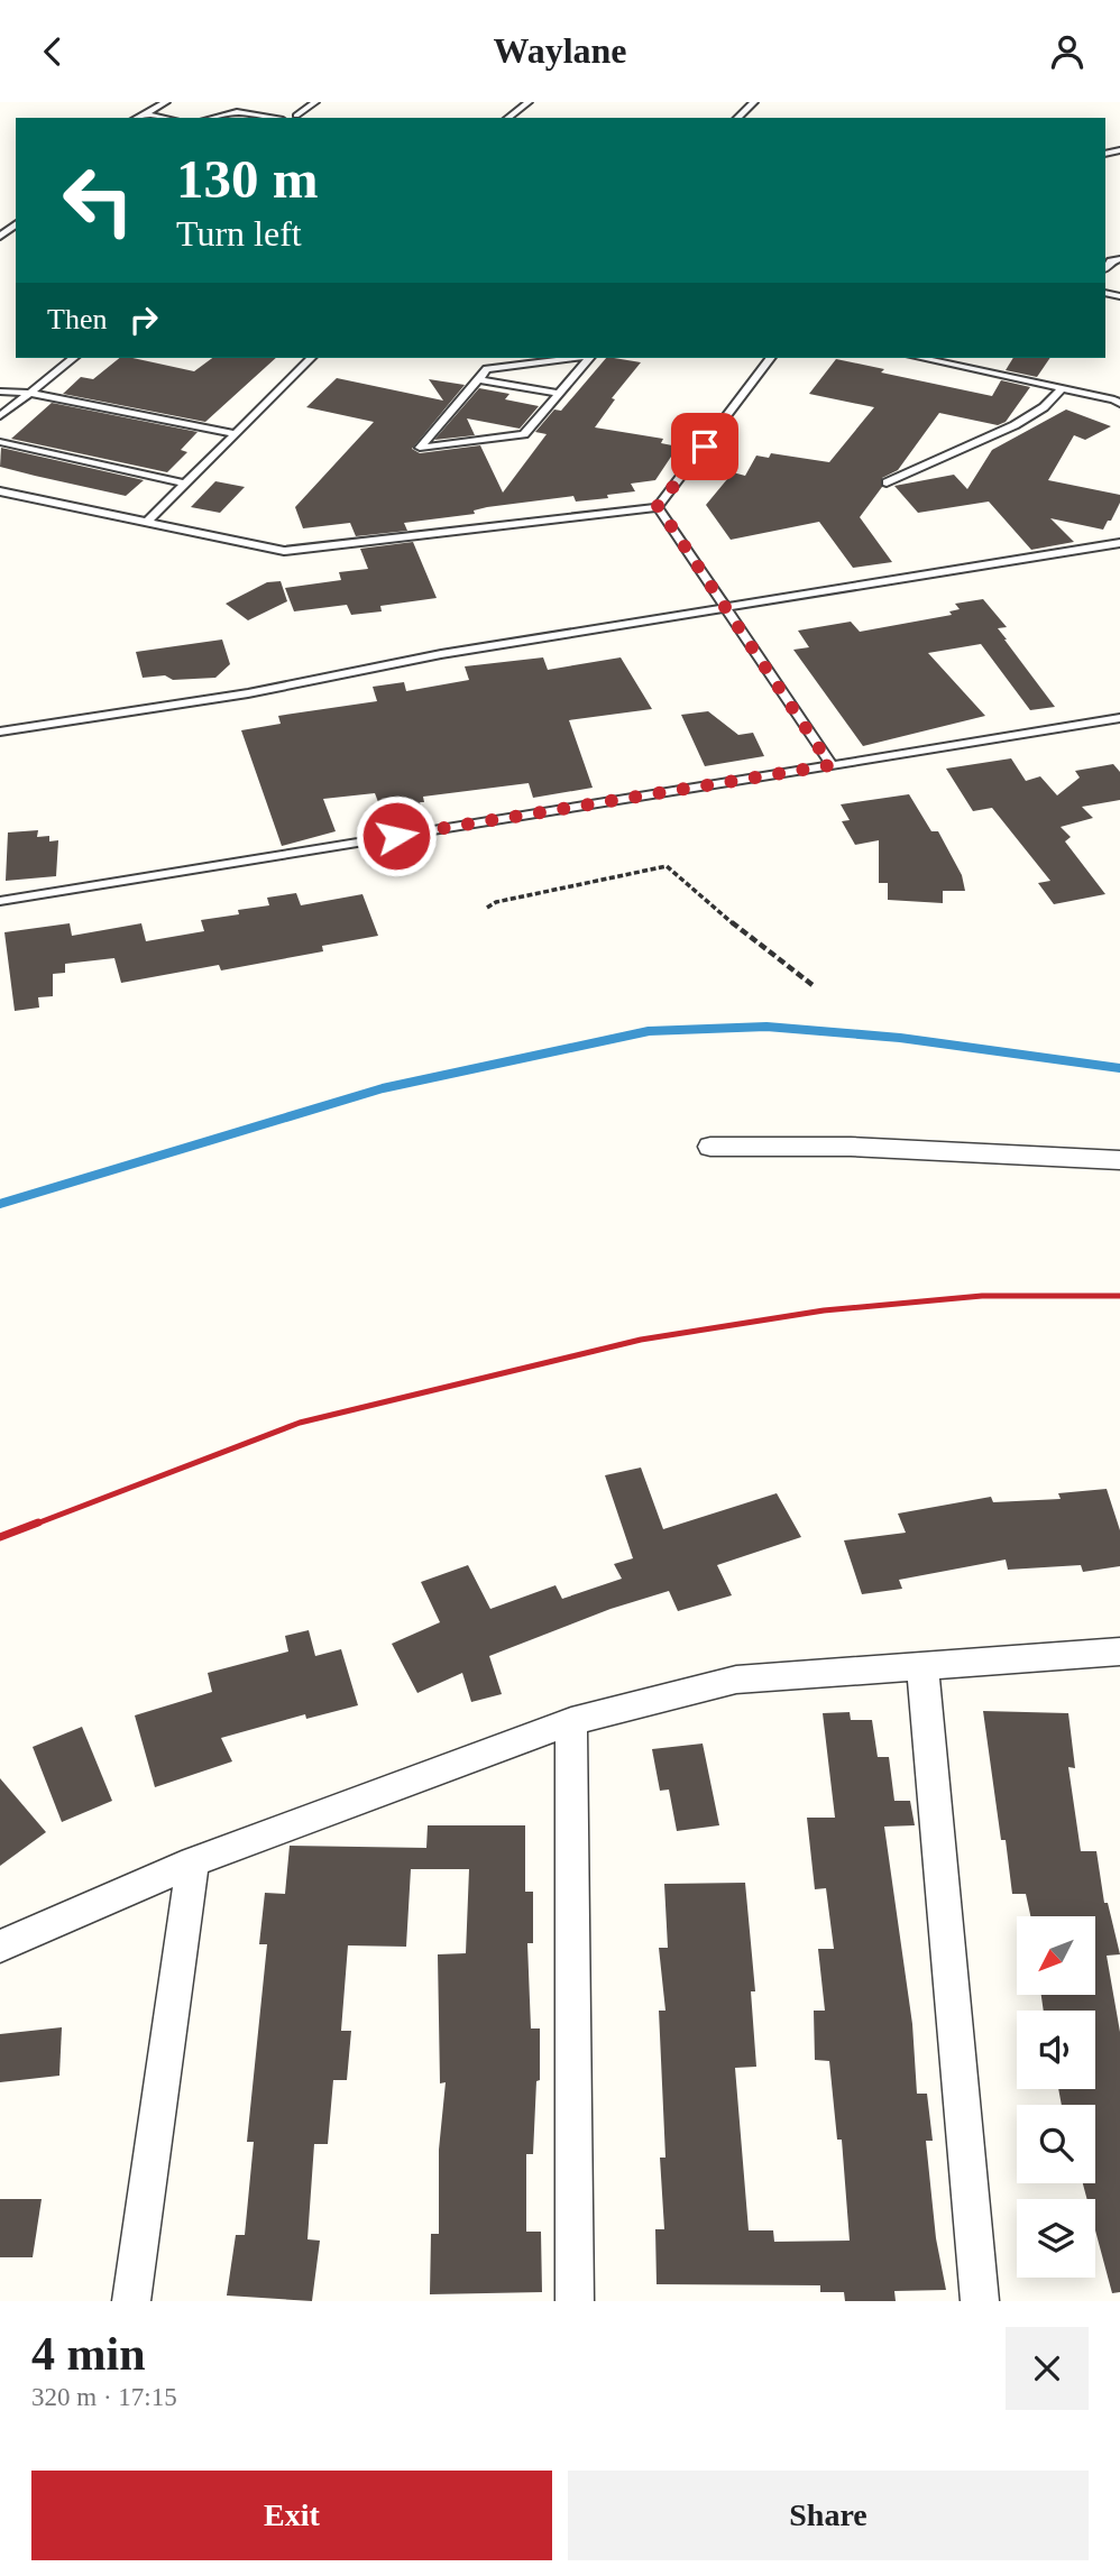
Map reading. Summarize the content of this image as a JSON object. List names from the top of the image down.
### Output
{
  "north": "bottom left",
  "page": {
    "header": "Waylane",
    "turn": ["130 m", "Turn left"],
    "then": "Then",
    "heading": ["4 min", "320 m · 17:15"],
    "buttons": ["Exit", "Share"]
  }
}
